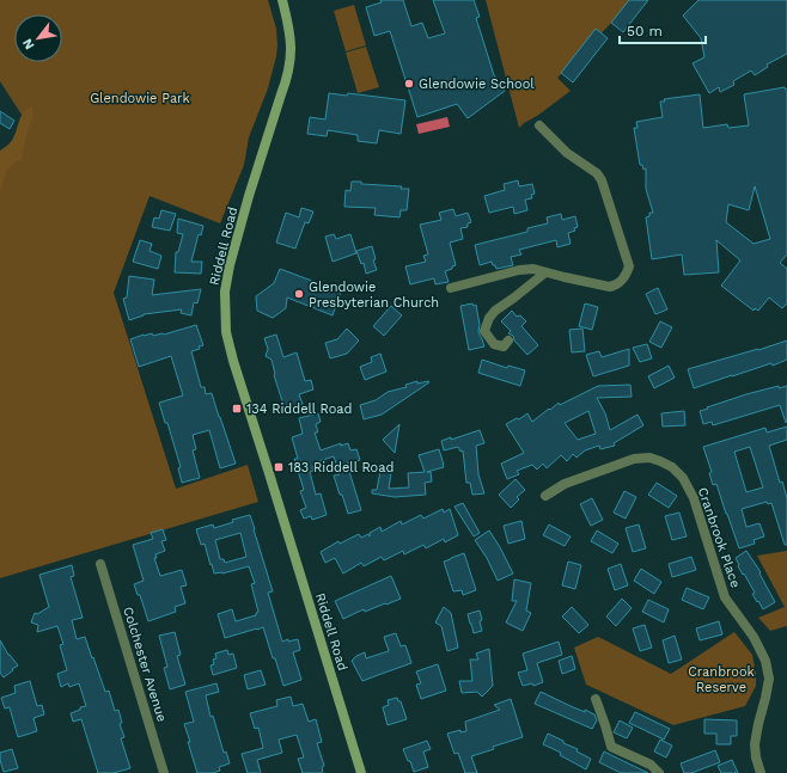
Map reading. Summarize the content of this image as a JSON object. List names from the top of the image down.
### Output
{
  "streets": {
    "street": ["Riddell Road", "Cranbrook Place", "Colchester Avenue"]
  },
  "parks": ["Glendowie Park", "Cranbrook Reserve"],
  "places": {
    "other": ["Glendowie School", "Glendowie Presbyterian Church"],
    "transit": ["134 Riddell Road", "183 Riddell Road"]
  },
  "scale_bar": "50 m",
  "north": "bottom left"
}
